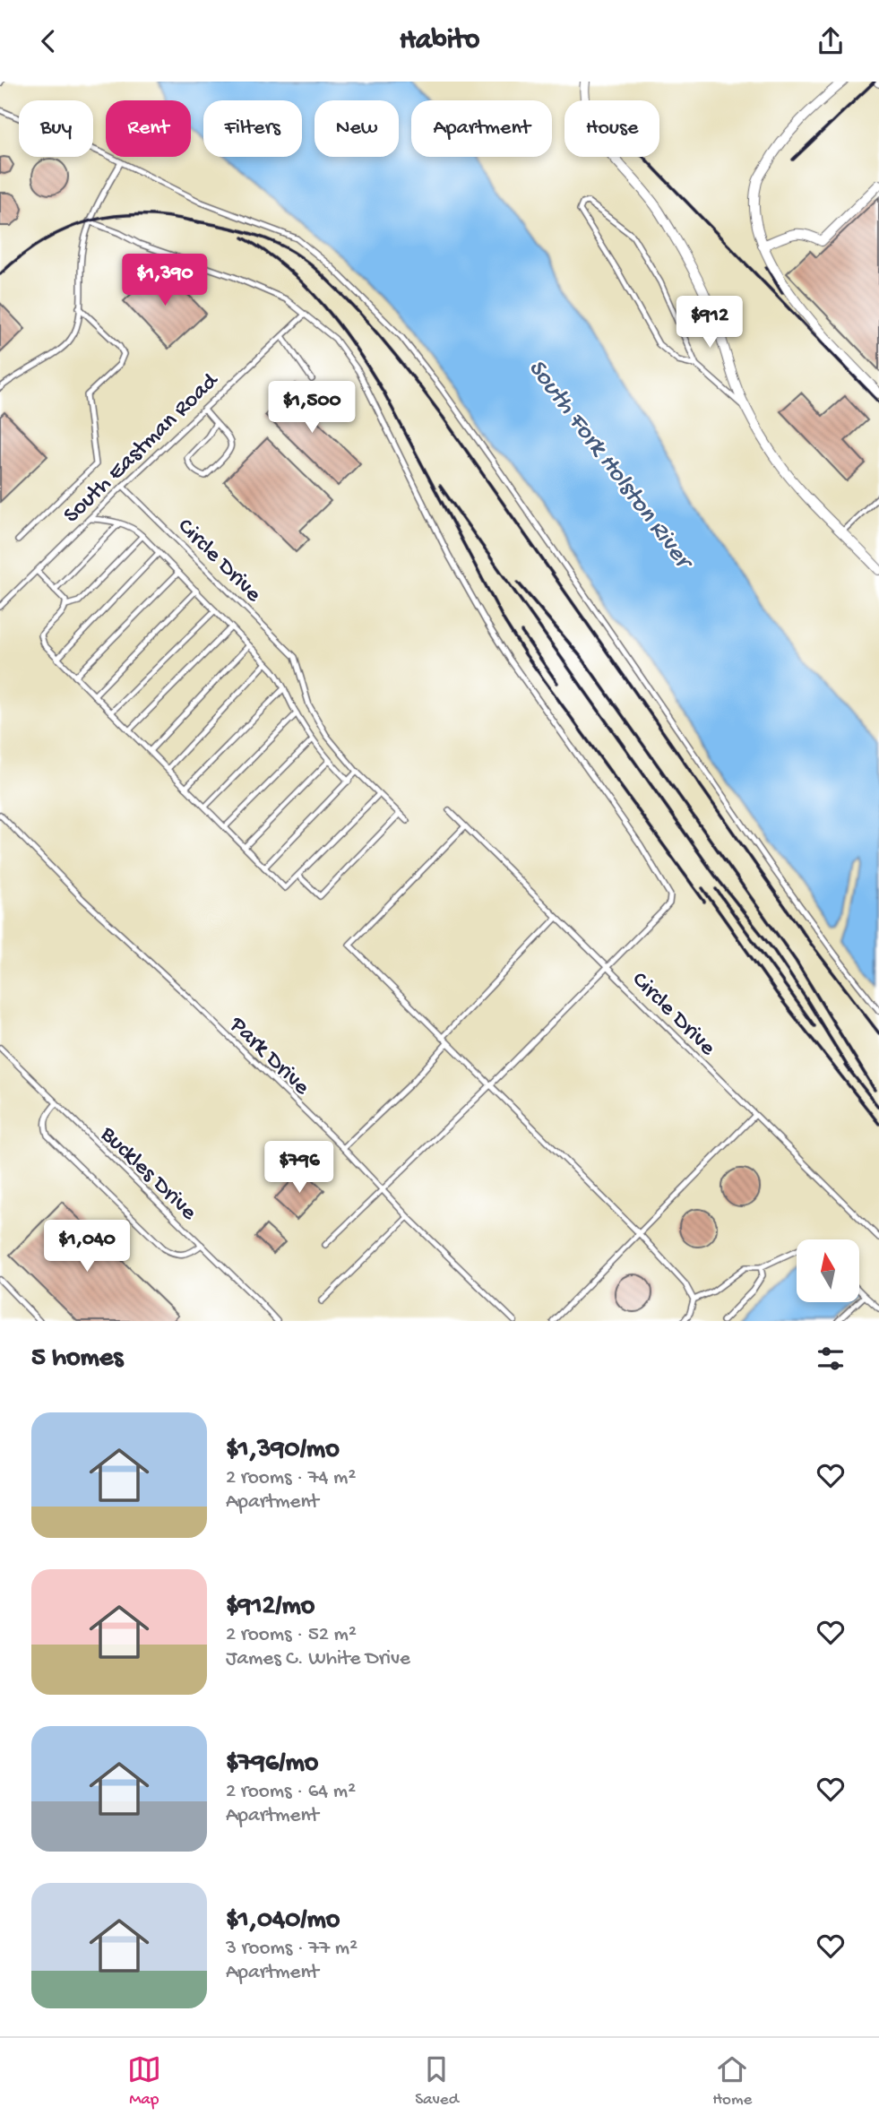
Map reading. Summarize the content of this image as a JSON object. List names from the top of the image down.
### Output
{
  "streets": {
    "lane": [
      "South Eastman Road",
      "Circle Drive",
      "Park Drive",
      "Buckles Drive"
    ]
  },
  "crossings": [
    ["South Eastman Road", "Circle Drive"]
  ],
  "water": ["South Fork Holston River"],
  "north": "top",
  "page": {
    "header": "Habito",
    "chip": [
      "Buy",
      "Rent",
      "Filters",
      "New",
      "Apartment",
      "House"
    ],
    "price": [
      "$1,390",
      "$912",
      "$1,500",
      "$796",
      "$1,040"
    ],
    "heading": "5 homes",
    "list": [
      {
        "name": "$1,390/mo",
        "note": "2 rooms · 74 m² · Apartment"
      },
      {
        "name": "$912/mo",
        "note": "2 rooms · 52 m² · James C. White Drive"
      },
      {
        "name": "$796/mo",
        "note": "2 rooms · 64 m² · Apartment"
      },
      {
        "name": "$1,040/mo",
        "note": "3 rooms · 77 m² · Apartment"
      }
    ],
    "tabs": ["Map", "Saved", "Home"]
  }
}
